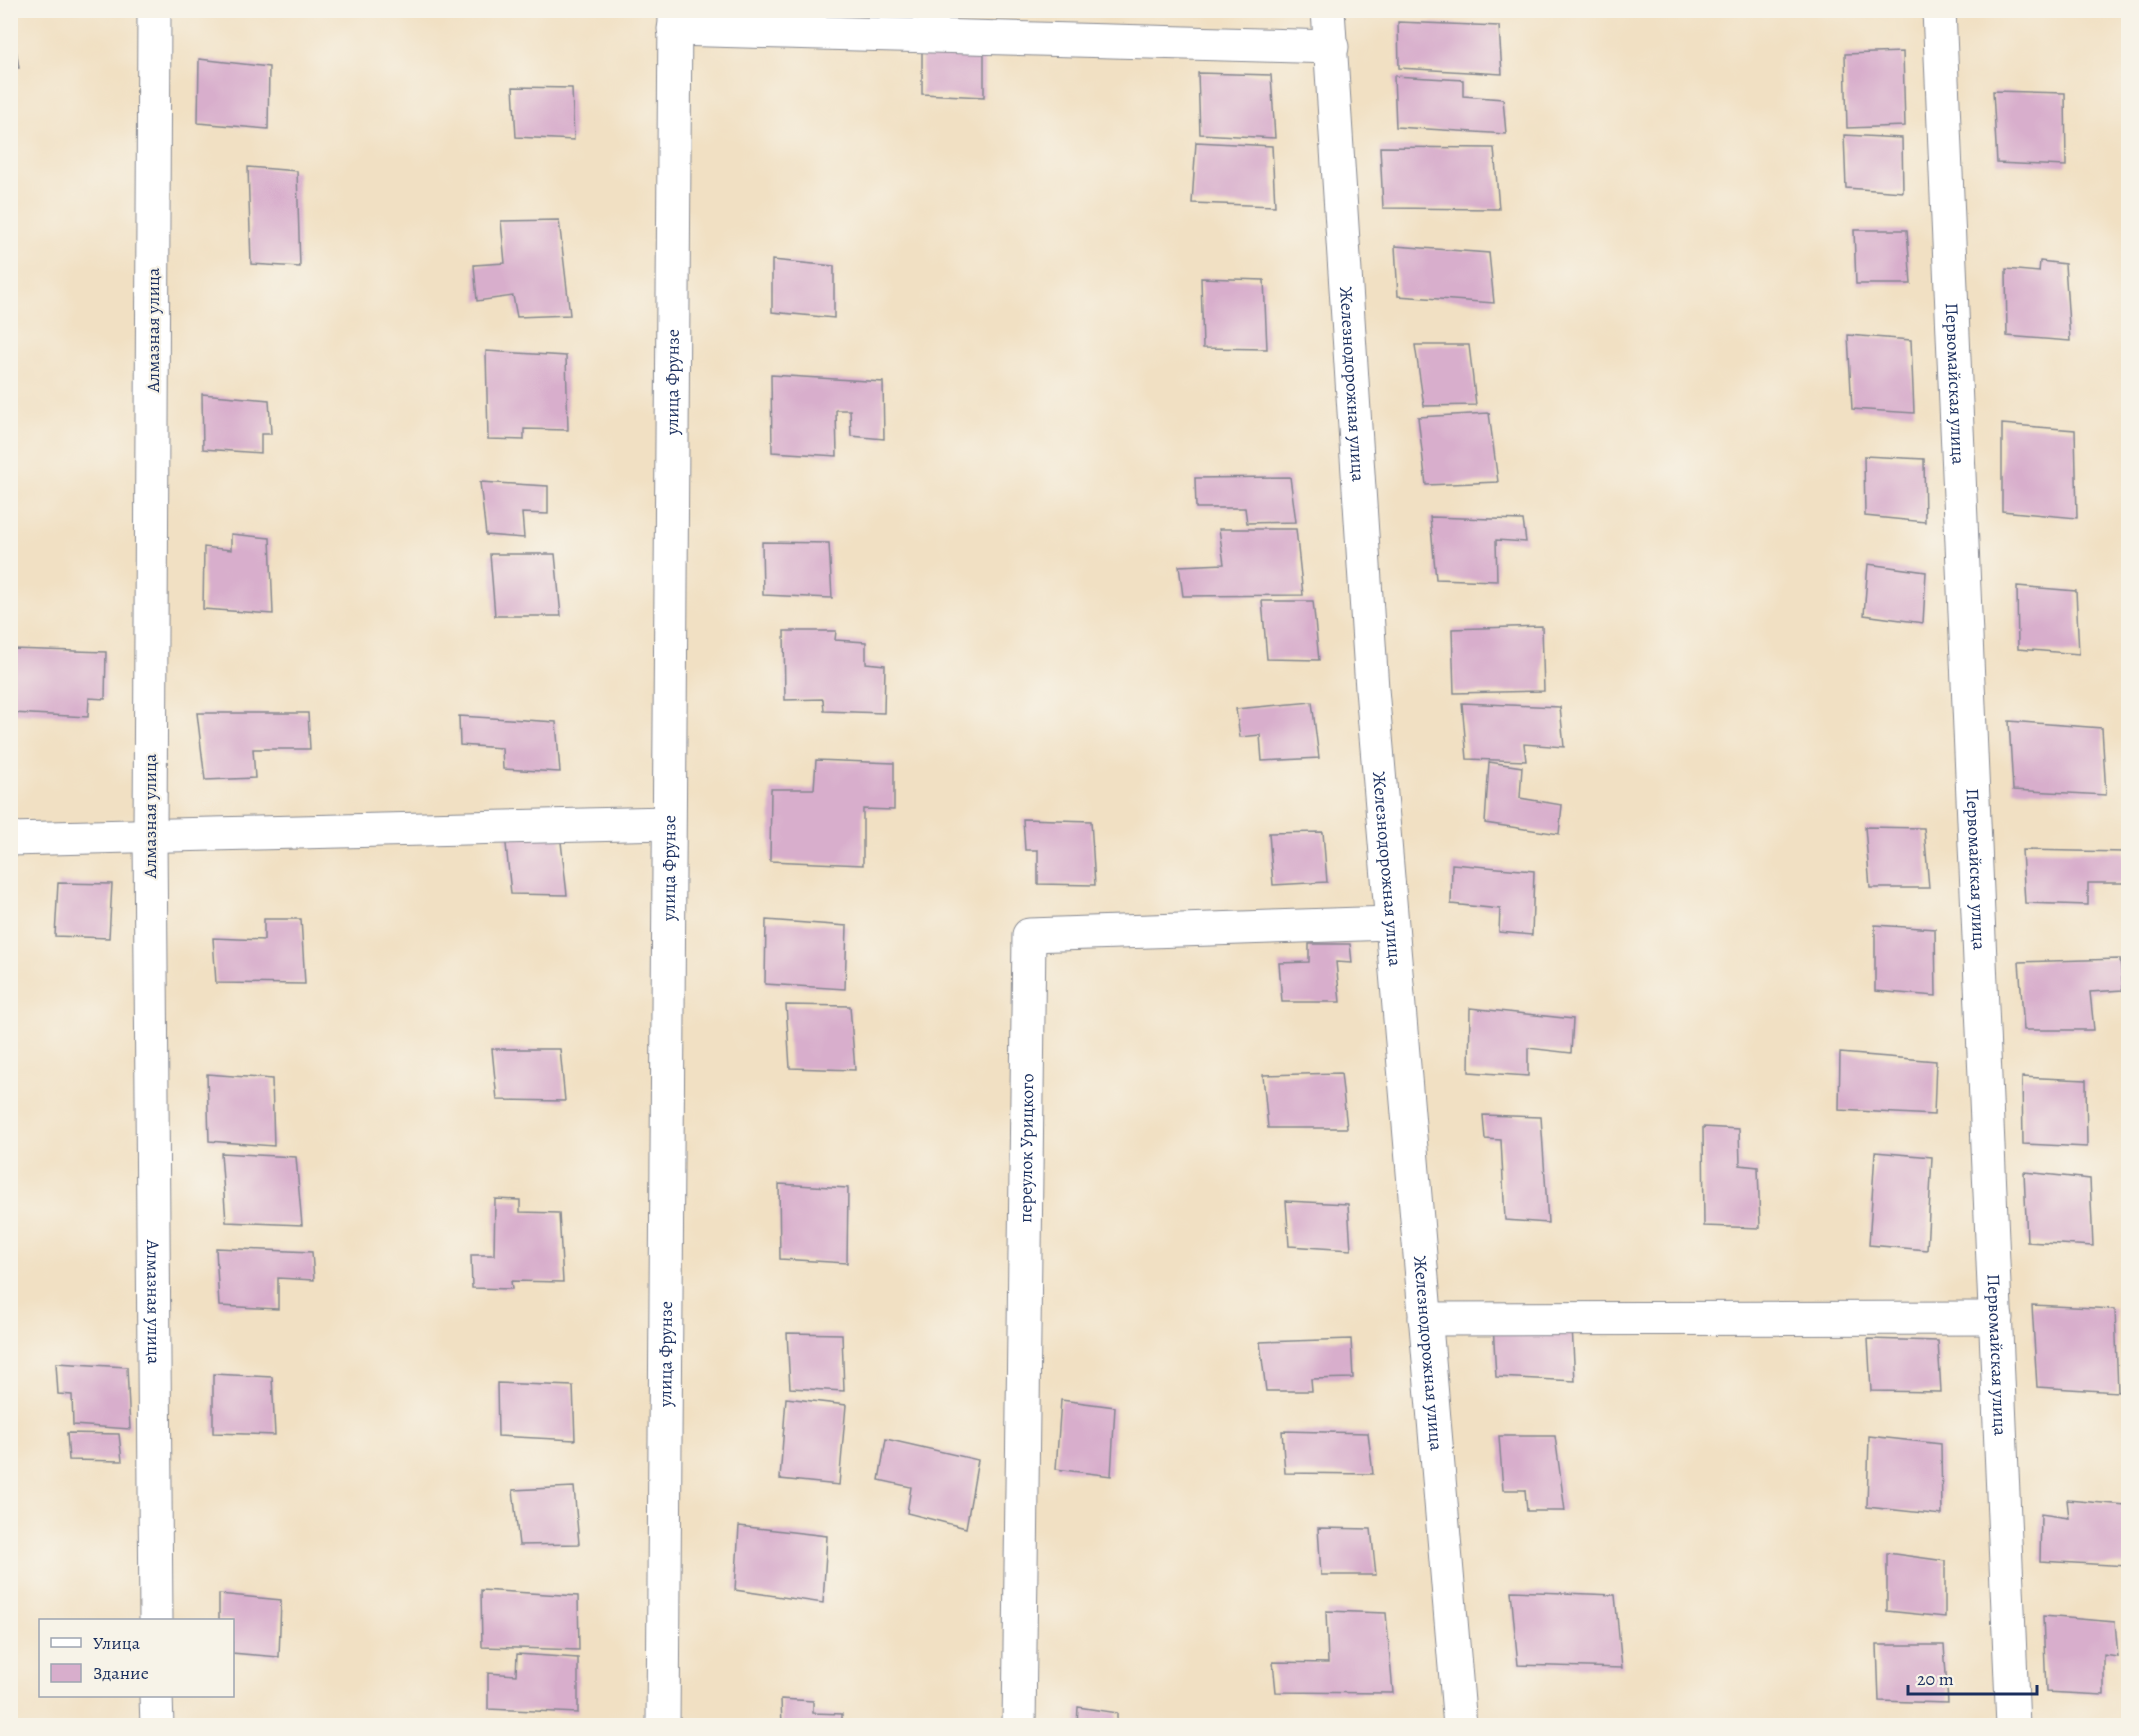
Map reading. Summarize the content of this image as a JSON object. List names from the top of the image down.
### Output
{
  "streets": {
    "street": [
      "Алмазная улица",
      "улица Фрунзе",
      "Первомайская улица",
      "Железнодорожная улица",
      "переулок Урицкого"
    ]
  },
  "crossings": [
    ["Железнодорожная улица", "переулок Урицкого"]
  ],
  "legend": ["Улица", "Здание"],
  "scale_bar": "20 m"
}
